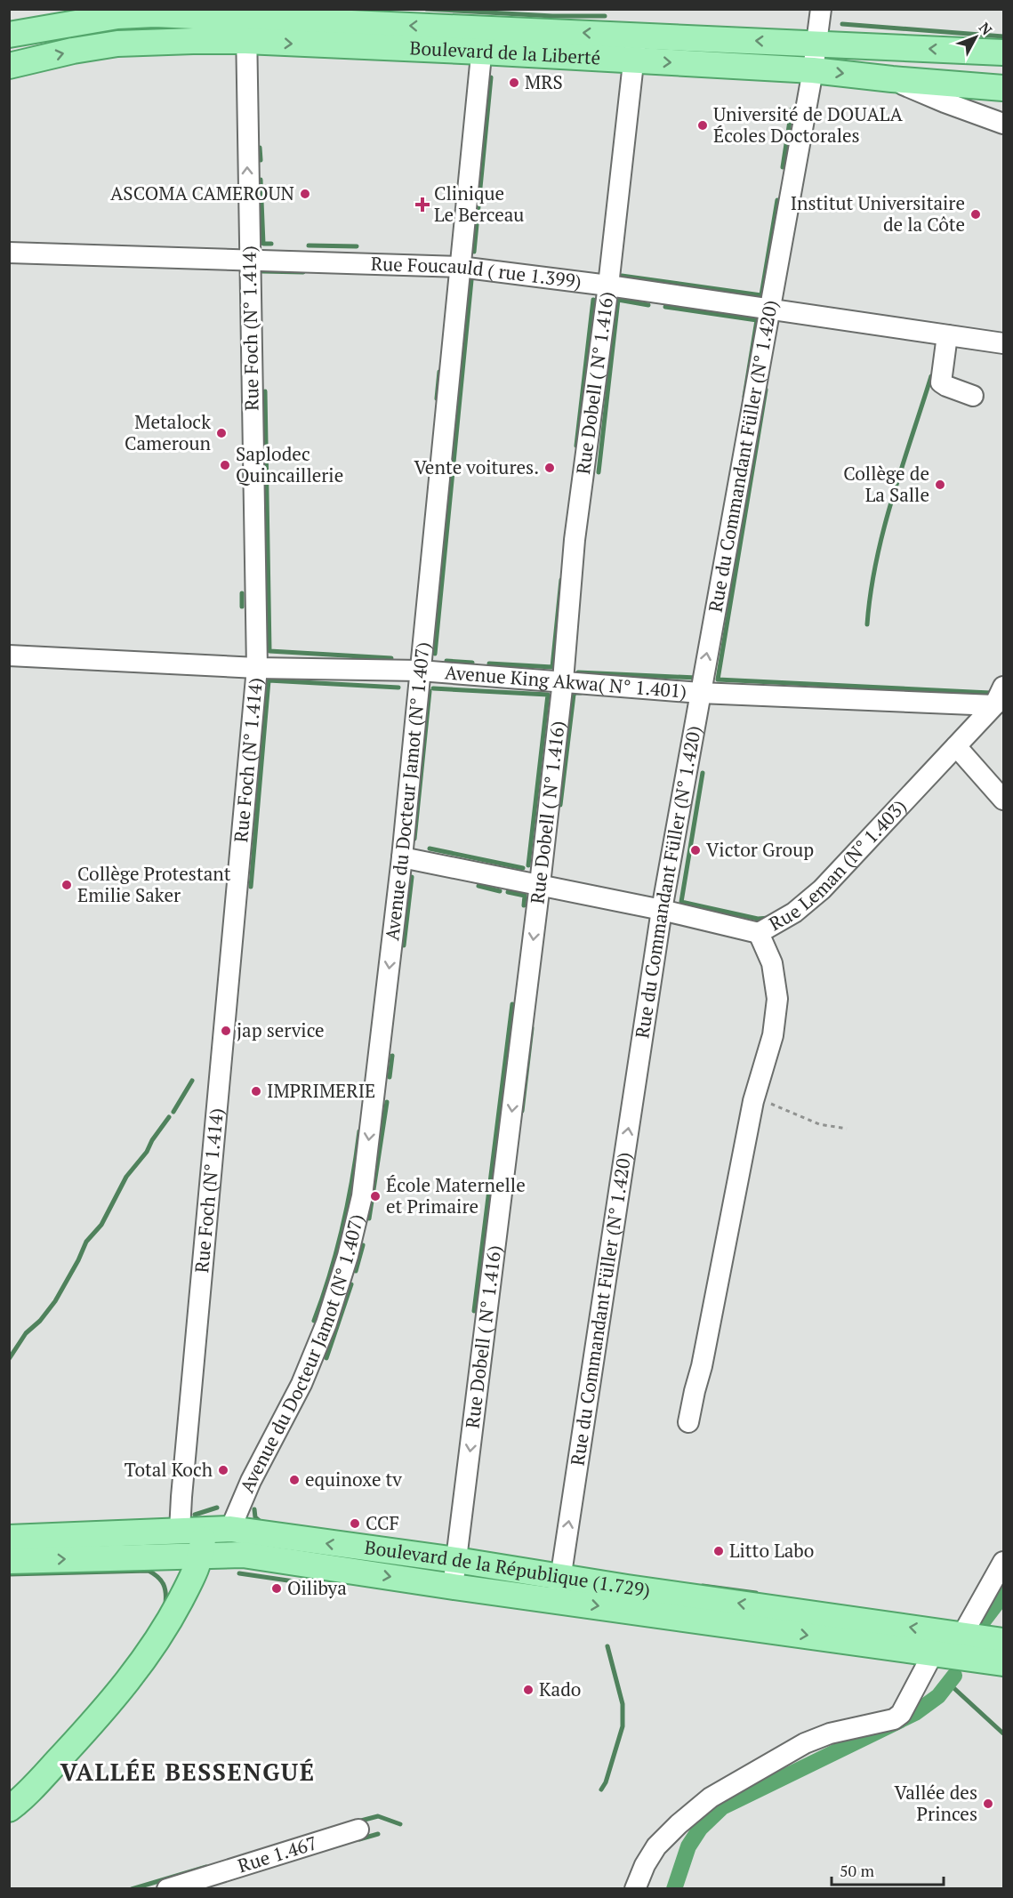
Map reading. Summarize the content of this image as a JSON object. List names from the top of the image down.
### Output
{
  "streets": {
    "main road": ["Boulevard de la Liberté", "Boulevard de la République (1.729)"],
    "street": [
      "Rue Foucauld ( rue 1.399)",
      "Rue Foch (N° 1.414)",
      "Rue Dobell ( N° 1.416)",
      "Rue du Commandant Füller (N° 1.420)",
      "Avenue King Akwa( N° 1.401)",
      "Avenue du Docteur Jamot (N° 1.407)",
      "Rue Leman (N° 1.403)",
      "Rue 1.467"
    ]
  },
  "crossings": [
    ["Boulevard de la Liberté", "Rue Foch (N° 1.414)"],
    ["Boulevard de la Liberté", "Rue Dobell ( N° 1.416)"],
    ["Boulevard de la Liberté", "Rue du Commandant Füller (N° 1.420)"],
    ["Boulevard de la Liberté", "Avenue du Docteur Jamot (N° 1.407)"],
    ["Rue Foucauld ( rue 1.399)", "Rue Foch (N° 1.414)"],
    ["Rue Foucauld ( rue 1.399)", "Rue Dobell ( N° 1.416)"],
    ["Rue Foucauld ( rue 1.399)", "Rue du Commandant Füller (N° 1.420)"],
    ["Rue Foucauld ( rue 1.399)", "Avenue du Docteur Jamot (N° 1.407)"],
    ["Rue Foch (N° 1.414)", "Avenue King Akwa( N° 1.401)"],
    ["Rue Foch (N° 1.414)", "Boulevard de la République (1.729)"],
    ["Rue Dobell ( N° 1.416)", "Avenue King Akwa( N° 1.401)"],
    ["Rue Dobell ( N° 1.416)", "Rue Leman (N° 1.403)"],
    ["Rue Dobell ( N° 1.416)", "Boulevard de la République (1.729)"],
    ["Rue du Commandant Füller (N° 1.420)", "Avenue King Akwa( N° 1.401)"],
    ["Rue du Commandant Füller (N° 1.420)", "Rue Leman (N° 1.403)"],
    ["Rue du Commandant Füller (N° 1.420)", "Boulevard de la République (1.729)"],
    ["Avenue King Akwa( N° 1.401)", "Avenue du Docteur Jamot (N° 1.407)"],
    ["Avenue King Akwa( N° 1.401)", "Rue Leman (N° 1.403)"],
    ["Avenue du Docteur Jamot (N° 1.407)", "Rue Leman (N° 1.403)"],
    ["Avenue du Docteur Jamot (N° 1.407)", "Boulevard de la République (1.729)"]
  ],
  "one_way": ["Rue Dobell ( N° 1.416)", "Avenue du Docteur Jamot (N° 1.407)"],
  "districts": ["VALLÉE BESSENGUÉ"],
  "places": {
    "other": [
      "MRS",
      "Université de DOUALA Écoles Doctorales",
      "ASCOMA CAMEROUN",
      "Institut Universitaire de la Côte",
      "Metalock Cameroun",
      "Saplodec Quincaillerie",
      "Vente voitures.",
      "Collège de La Salle",
      "Victor Group",
      "Collège Protestant Emilie Saker",
      "jap service",
      "IMPRIMERIE",
      "École Maternelle et Primaire",
      "Total Koch",
      "equinoxe tv",
      "CCF",
      "Litto Labo",
      "Oilibya",
      "Kado",
      "Vallée des Princes"
    ],
    "health": ["Clinique Le Berceau"]
  },
  "scale_bar": "50 m",
  "north": "top right"
}
